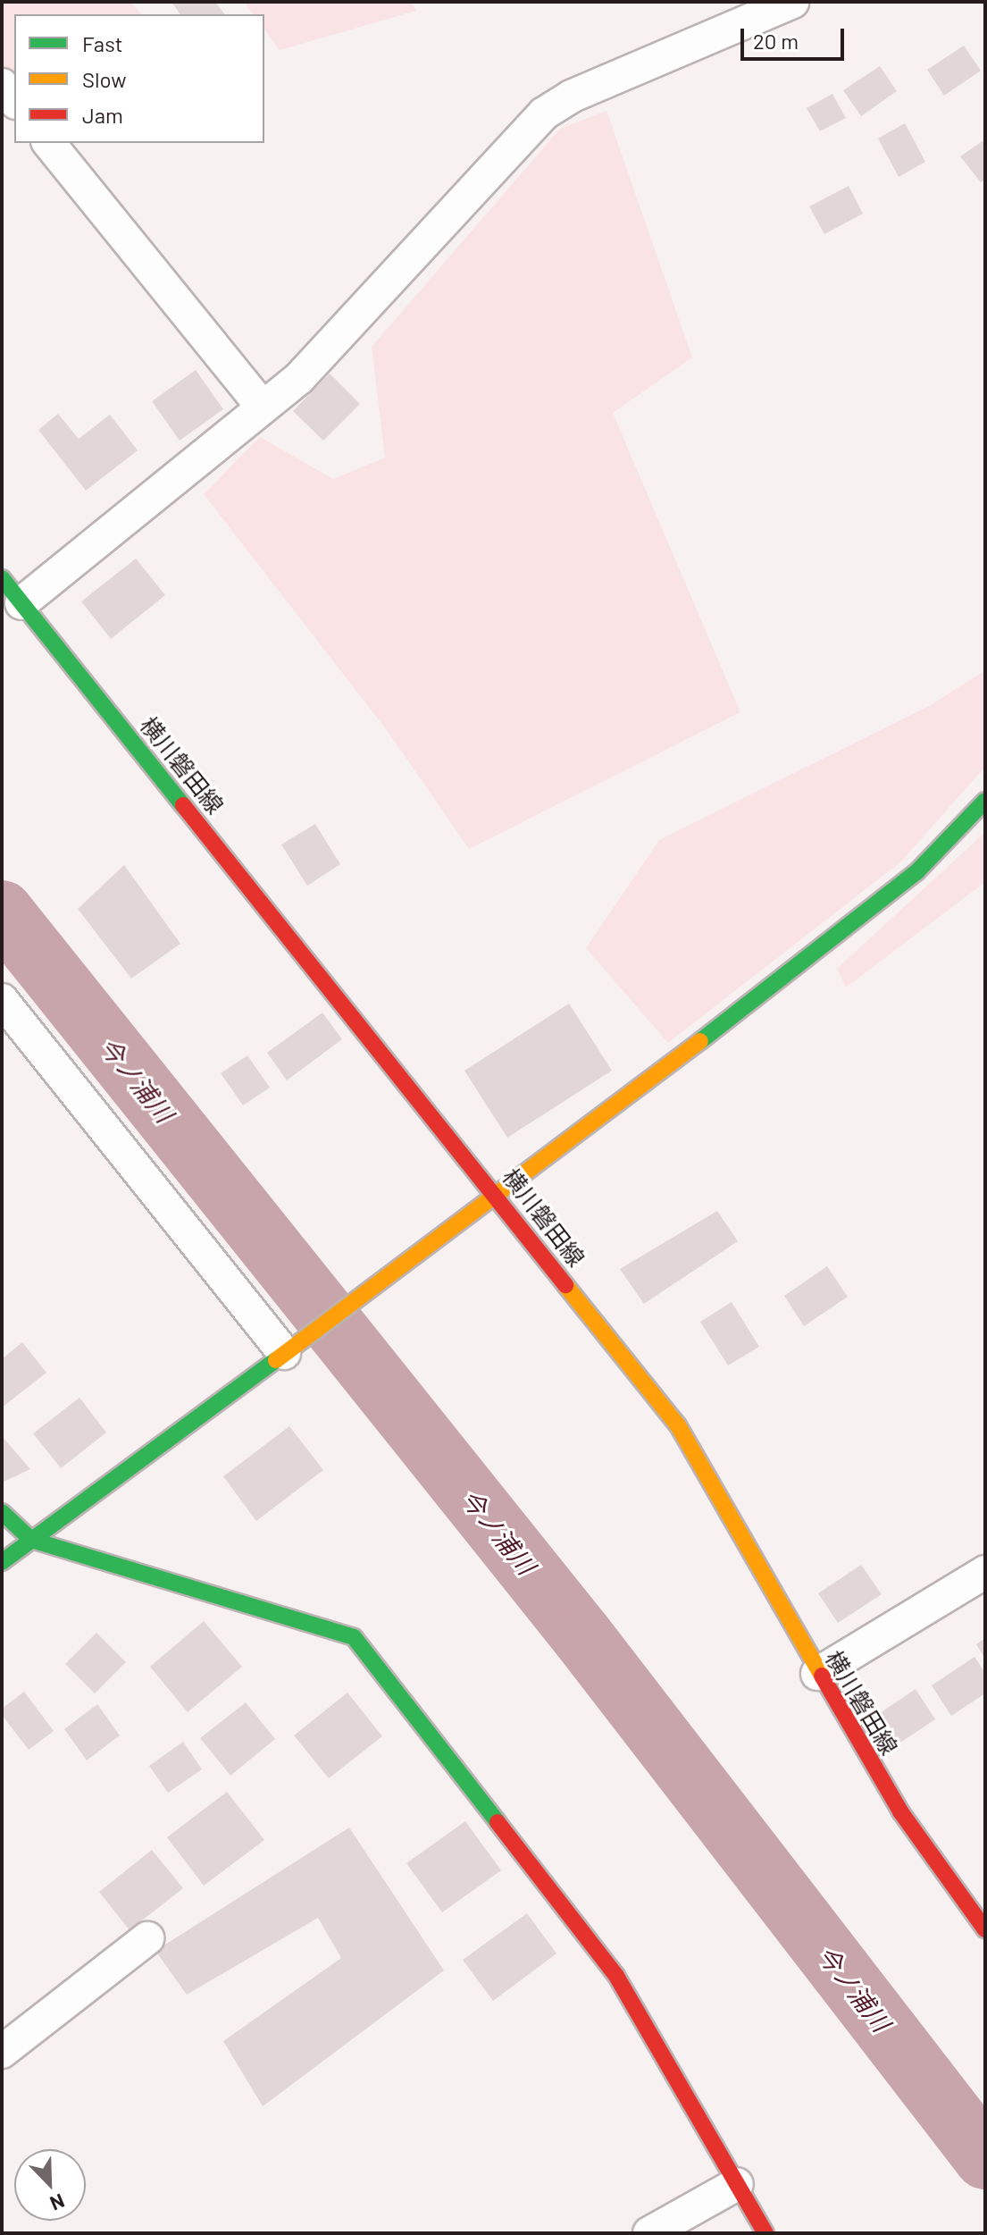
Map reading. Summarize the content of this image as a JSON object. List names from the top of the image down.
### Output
{
  "streets": {
    "street": ["横川磐田線"]
  },
  "water": ["今ノ浦川"],
  "legend": ["Fast", "Slow", "Jam"],
  "scale_bar": "20 m",
  "north": "bottom right"
}
